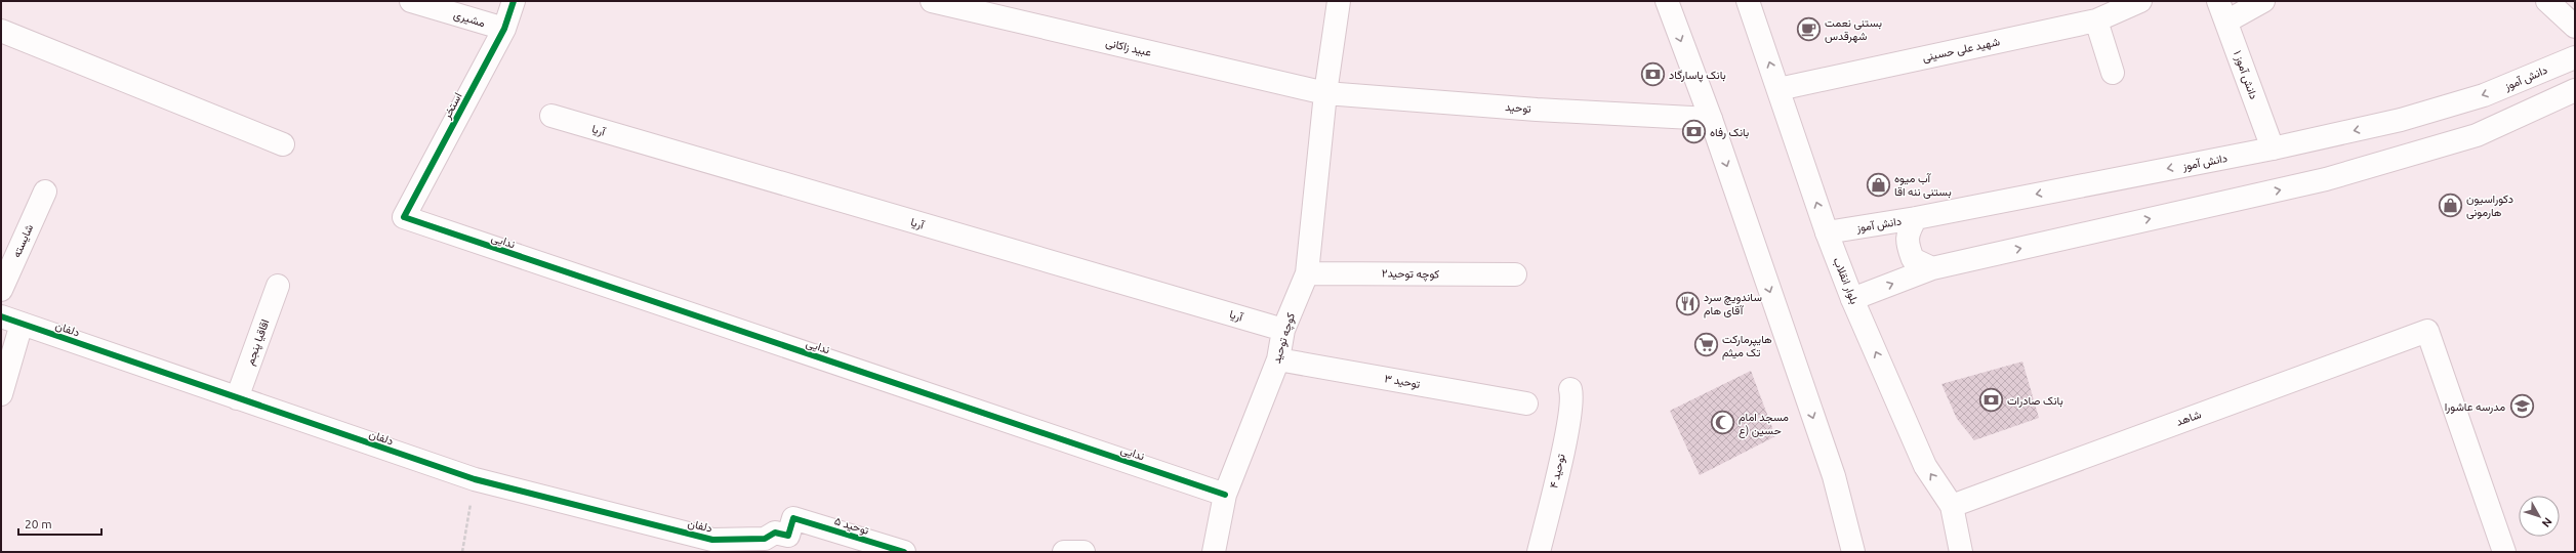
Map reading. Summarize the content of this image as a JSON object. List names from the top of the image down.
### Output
{
  "streets": {
    "street": [
      "مشیری",
      "عبید زاکانی",
      "شهید علی حسینی",
      "دانش آموز ۱",
      "دانش آموز",
      "استخر",
      "توحید",
      "آریا",
      "شایسته",
      "ندایی",
      "کوچه توحید۲",
      "بلوار انقلاب",
      "دلفان",
      "کوچه توحید",
      "اقاقیا پنجم",
      "توحید ۳",
      "شاهد",
      "توحید ۴",
      "توحید ۵"
    ]
  },
  "crossings": [
    ["مشیری", "استخر"],
    ["عبید زاکانی", "توحید"],
    ["عبید زاکانی", "کوچه توحید"],
    ["شهید علی حسینی", "بلوار انقلاب"],
    ["دانش آموز ۱", "دانش آموز"],
    ["دانش آموز", "بلوار انقلاب"],
    ["استخر", "ندایی"],
    ["توحید", "کوچه توحید"],
    ["آریا", "کوچه توحید"],
    ["ندایی", "کوچه توحید"],
    ["کوچه توحید۲", "کوچه توحید"],
    ["بلوار انقلاب", "شاهد"],
    ["دلفان", "اقاقیا پنجم"],
    ["دلفان", "توحید ۵"],
    ["کوچه توحید", "توحید ۳"]
  ],
  "places": {
    "cafe": ["بستنی نعمت شهرقدس"],
    "bank": ["بانک پاسارگاد", "بانک رفاه", "بانک صادرات"],
    "shop": ["آب میوه بستنی ننه اقا", "دکوراسیون هارمونی"],
    "restaurant": ["ساندویچ سرد آقای هام"],
    "supermarket": ["هایپرمارکت تک میثم"],
    "school or university": ["مدرسه عاشورا"],
    "mosque": ["مسجد امام حسین (ع"]
  },
  "scale_bar": "20 m",
  "north": "bottom right"
}
